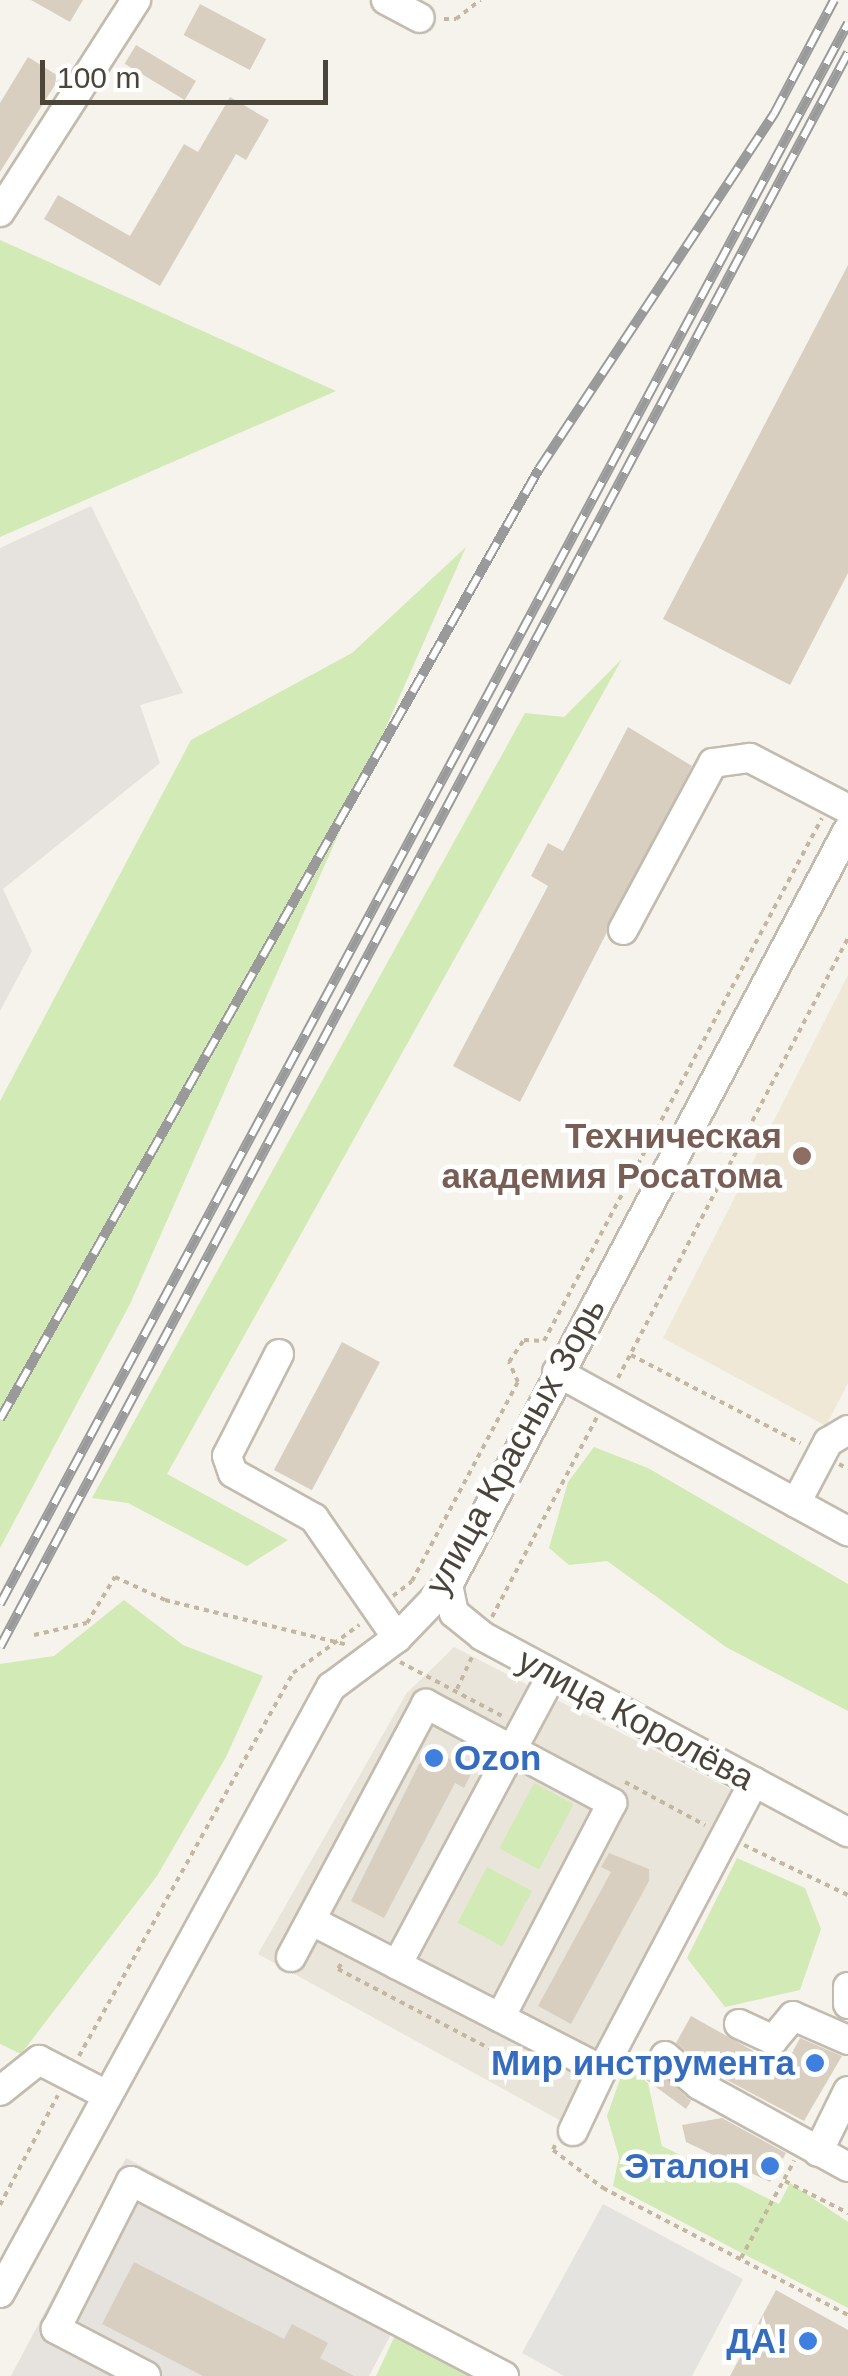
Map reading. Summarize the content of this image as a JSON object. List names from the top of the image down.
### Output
{
  "streets": {
    "street": ["улица Красных Зорь", "улица Королёва"]
  },
  "crossings": [
    ["улица Красных Зорь", "улица Королёва"]
  ],
  "places": [
    "Техническая академия Росатома",
    "Ozon",
    "Мир инструмента",
    "Эталон",
    "ДА!"
  ],
  "scale_bar": "100 m"
}
